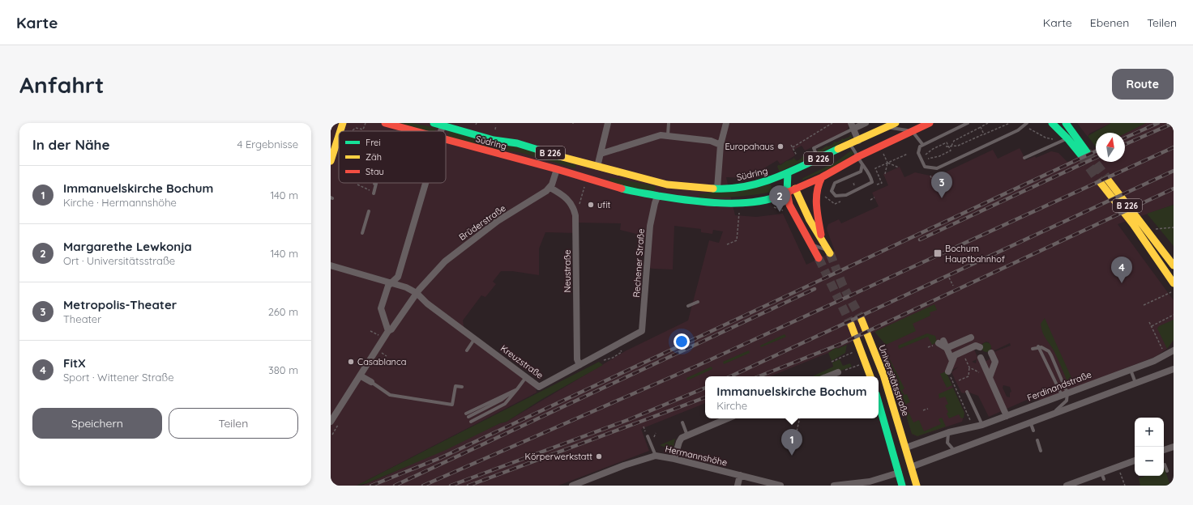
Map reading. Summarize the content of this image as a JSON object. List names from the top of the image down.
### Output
{
  "streets": {
    "main road": ["Südring", "B 226", "Universitätsstraße"],
    "street": [
      "Brüderstraße",
      "Rechener Straße",
      "Neustraße",
      "Kreuzstraße",
      "Ferdinandstraße",
      "Hermannshöhe"
    ]
  },
  "crossings": [
    ["Südring", "B 226"],
    ["Südring", "Rechener Straße"],
    ["Brüderstraße", "Neustraße"],
    ["Brüderstraße", "Kreuzstraße"],
    ["Rechener Straße", "Kreuzstraße"],
    ["Neustraße", "Kreuzstraße"],
    ["Universitätsstraße", "Ferdinandstraße"]
  ],
  "places": {
    "other": [
      "Europahaus",
      "ufit",
      "Casablanca",
      "Körperwerkstatt"
    ],
    "transit": ["Bochum Hauptbahnhof"]
  },
  "legend": ["Frei", "Zäh", "Stau"],
  "north": "top",
  "page": {
    "header": "Karte",
    "nav": ["Karte", "Ebenen", "Teilen"],
    "buttons": [
      "Route",
      ["Speichern", "Teilen"]
    ],
    "title": "Anfahrt",
    "heading": ["In der Nähe", "4 Ergebnisse"],
    "list": [
      {
        "mark": "1",
        "name": "Immanuelskirche Bochum",
        "note": "Kirche · Hermannshöhe",
        "value": "140 m"
      },
      {
        "mark": "2",
        "name": "Margarethe Lewkonja",
        "note": "Ort · Universitätsstraße",
        "value": "140 m"
      },
      {
        "mark": "3",
        "name": "Metropolis-Theater",
        "note": "Theater",
        "value": "260 m"
      },
      {
        "mark": "4",
        "name": "FitX",
        "note": "Sport · Wittener Straße",
        "value": "380 m"
      }
    ],
    "pins": [
      "3",
      "2",
      "4",
      "1"
    ],
    "popup": ["Immanuelskirche Bochum", "Kirche"],
    "map_buttons": ["+", "−"]
  }
}
